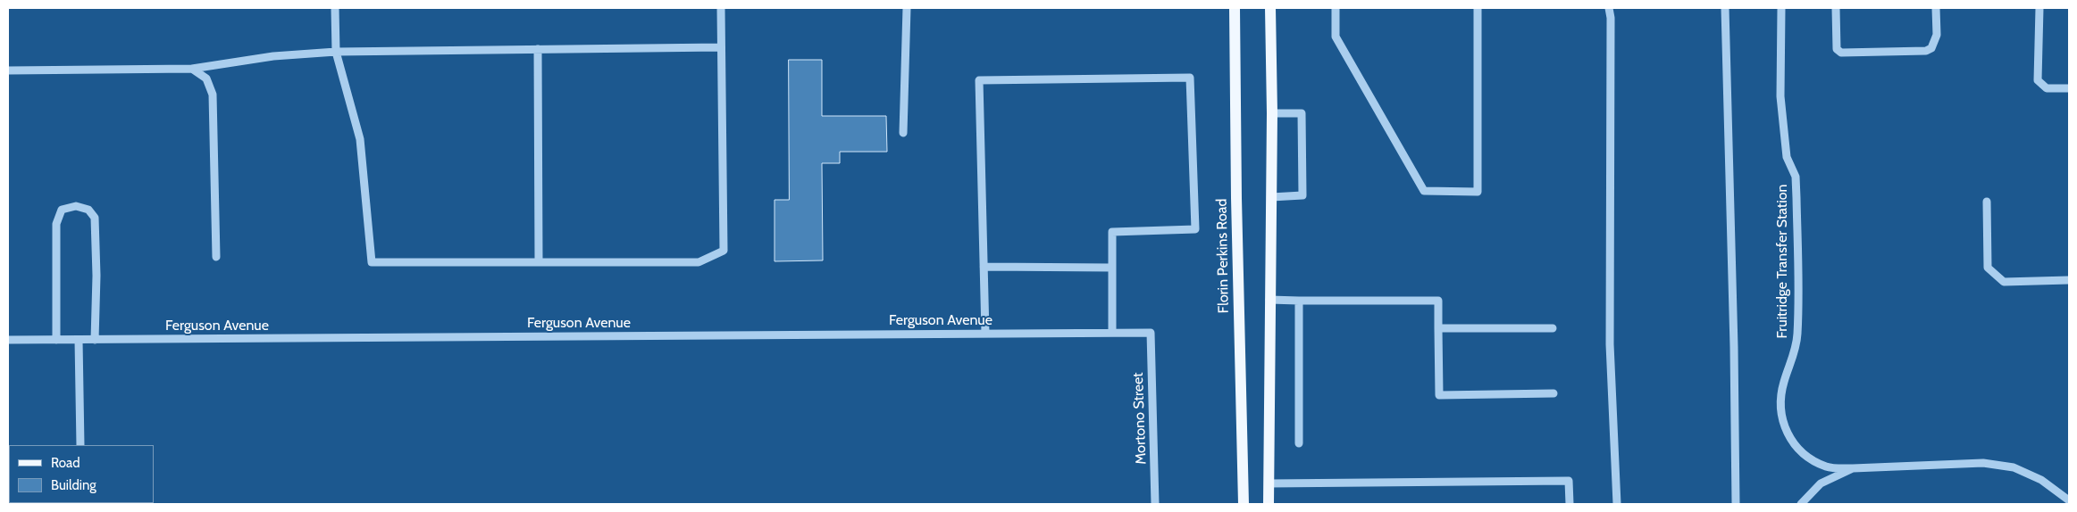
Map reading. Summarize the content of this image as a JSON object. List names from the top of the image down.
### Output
{
  "streets": {
    "main road": ["Florin Perkins Road"],
    "street": ["Fruitridge Transfer Station", "Ferguson Avenue", "Mortono Street"]
  },
  "crossings": [
    ["Ferguson Avenue", "Mortono Street"]
  ],
  "legend": ["Road", "Building"]
}
